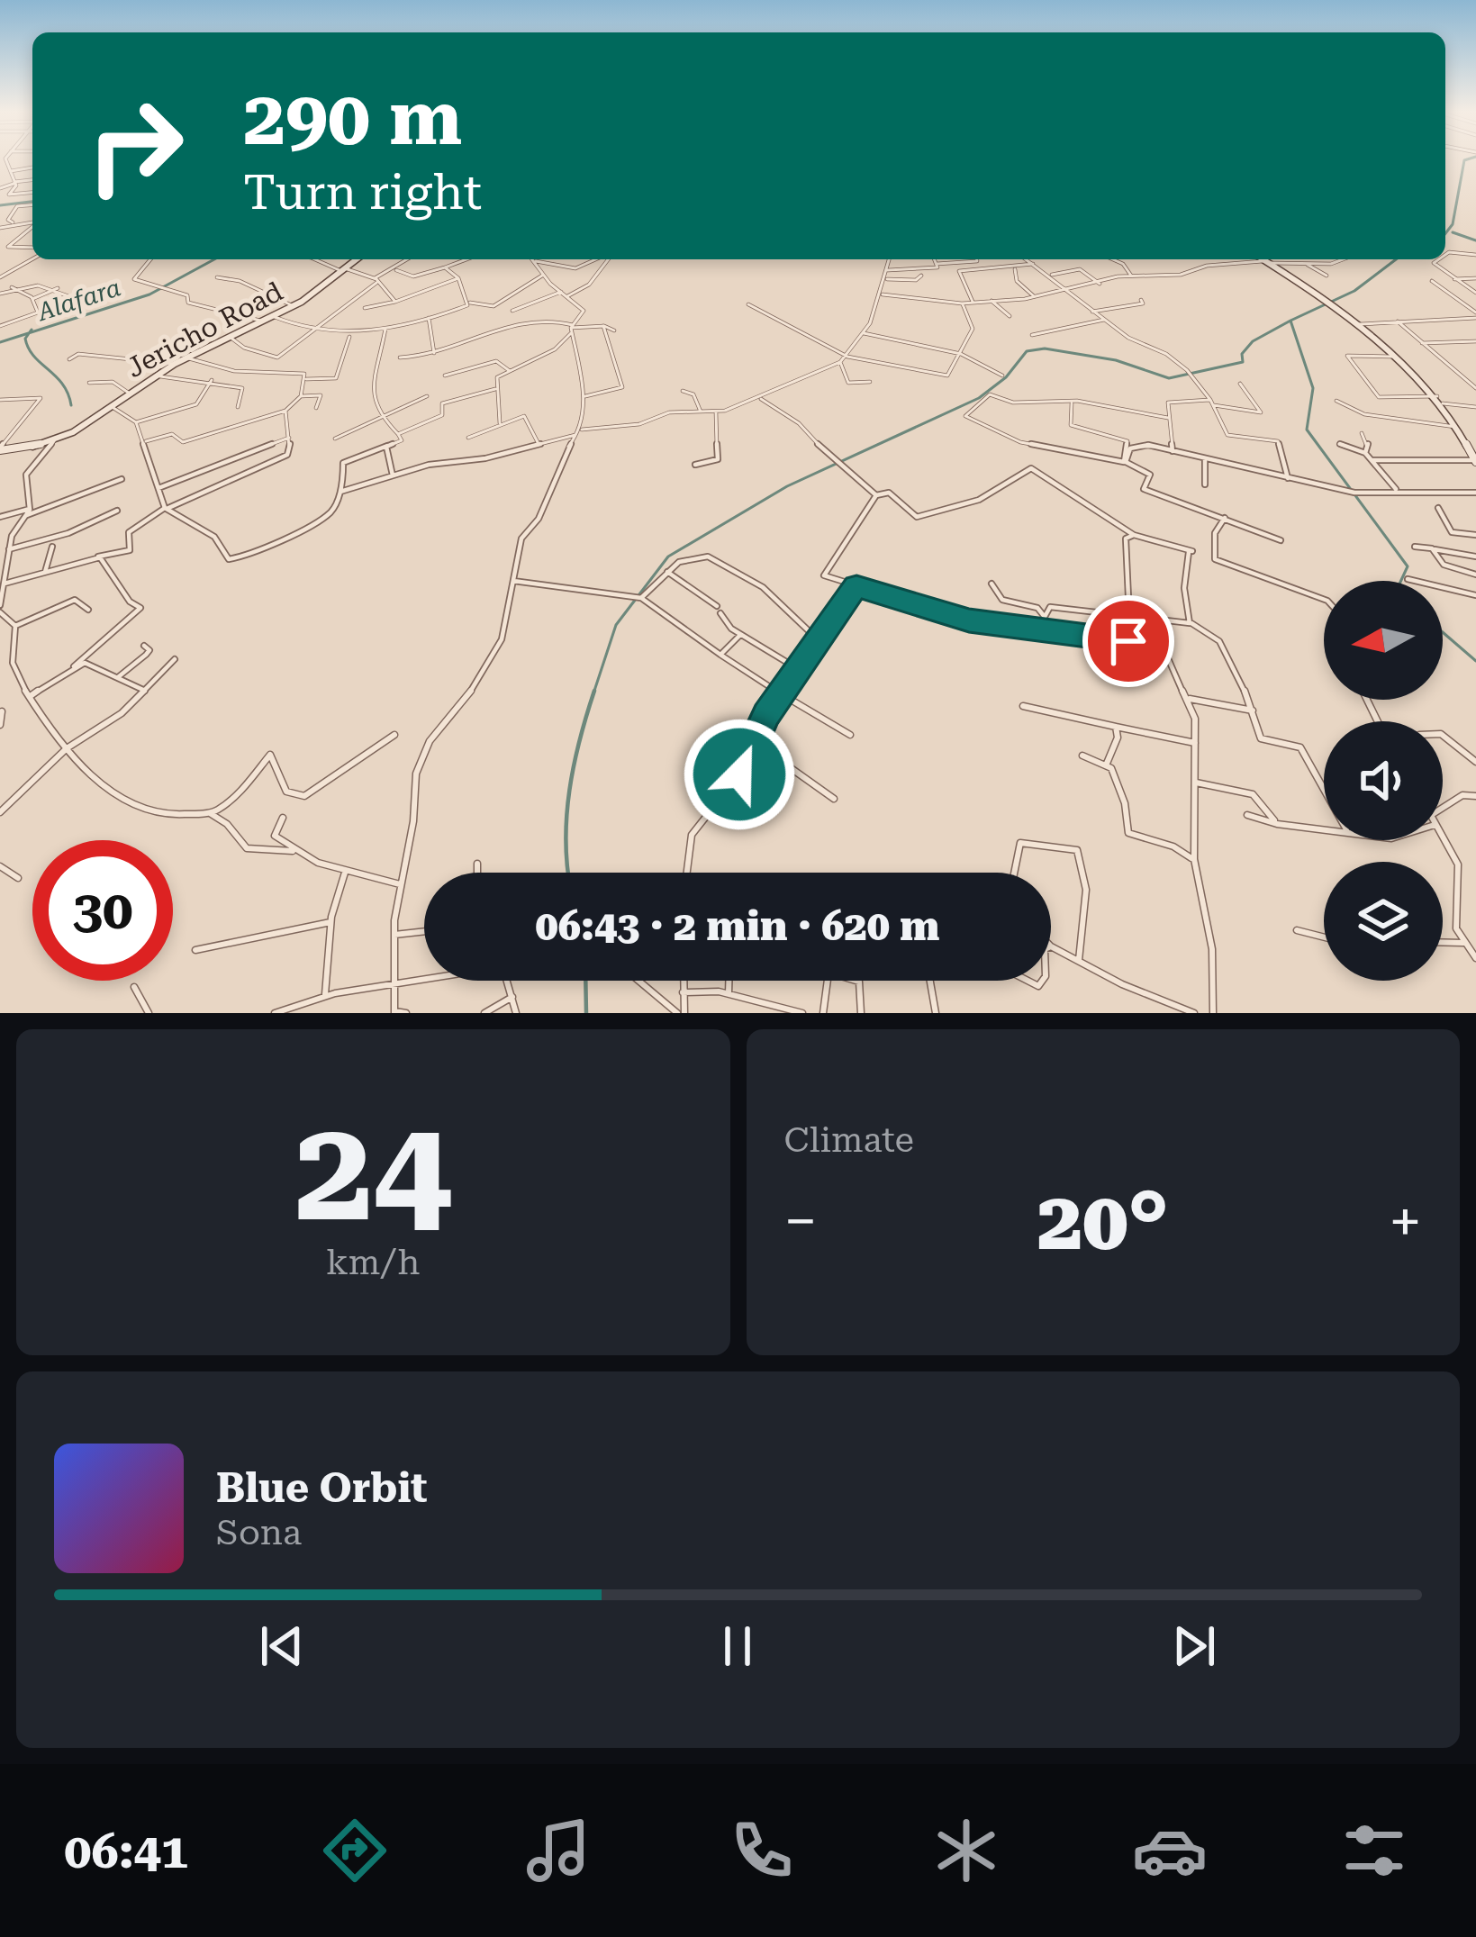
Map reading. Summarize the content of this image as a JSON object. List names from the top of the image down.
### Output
{
  "streets": {
    "street": ["Jericho Road"]
  },
  "water": ["Alafara"],
  "north": "left",
  "page": {
    "turn": ["290 m", "Turn right"],
    "limit": "30",
    "trip": "06:43 · 2 min · 620 m",
    "tile": [
      ["24", "km/h"],
      "Climate"
    ],
    "heat": ["−", "20°", "+"],
    "song": ["Blue Orbit", "Sona"],
    "tabs": "06:41"
  }
}
